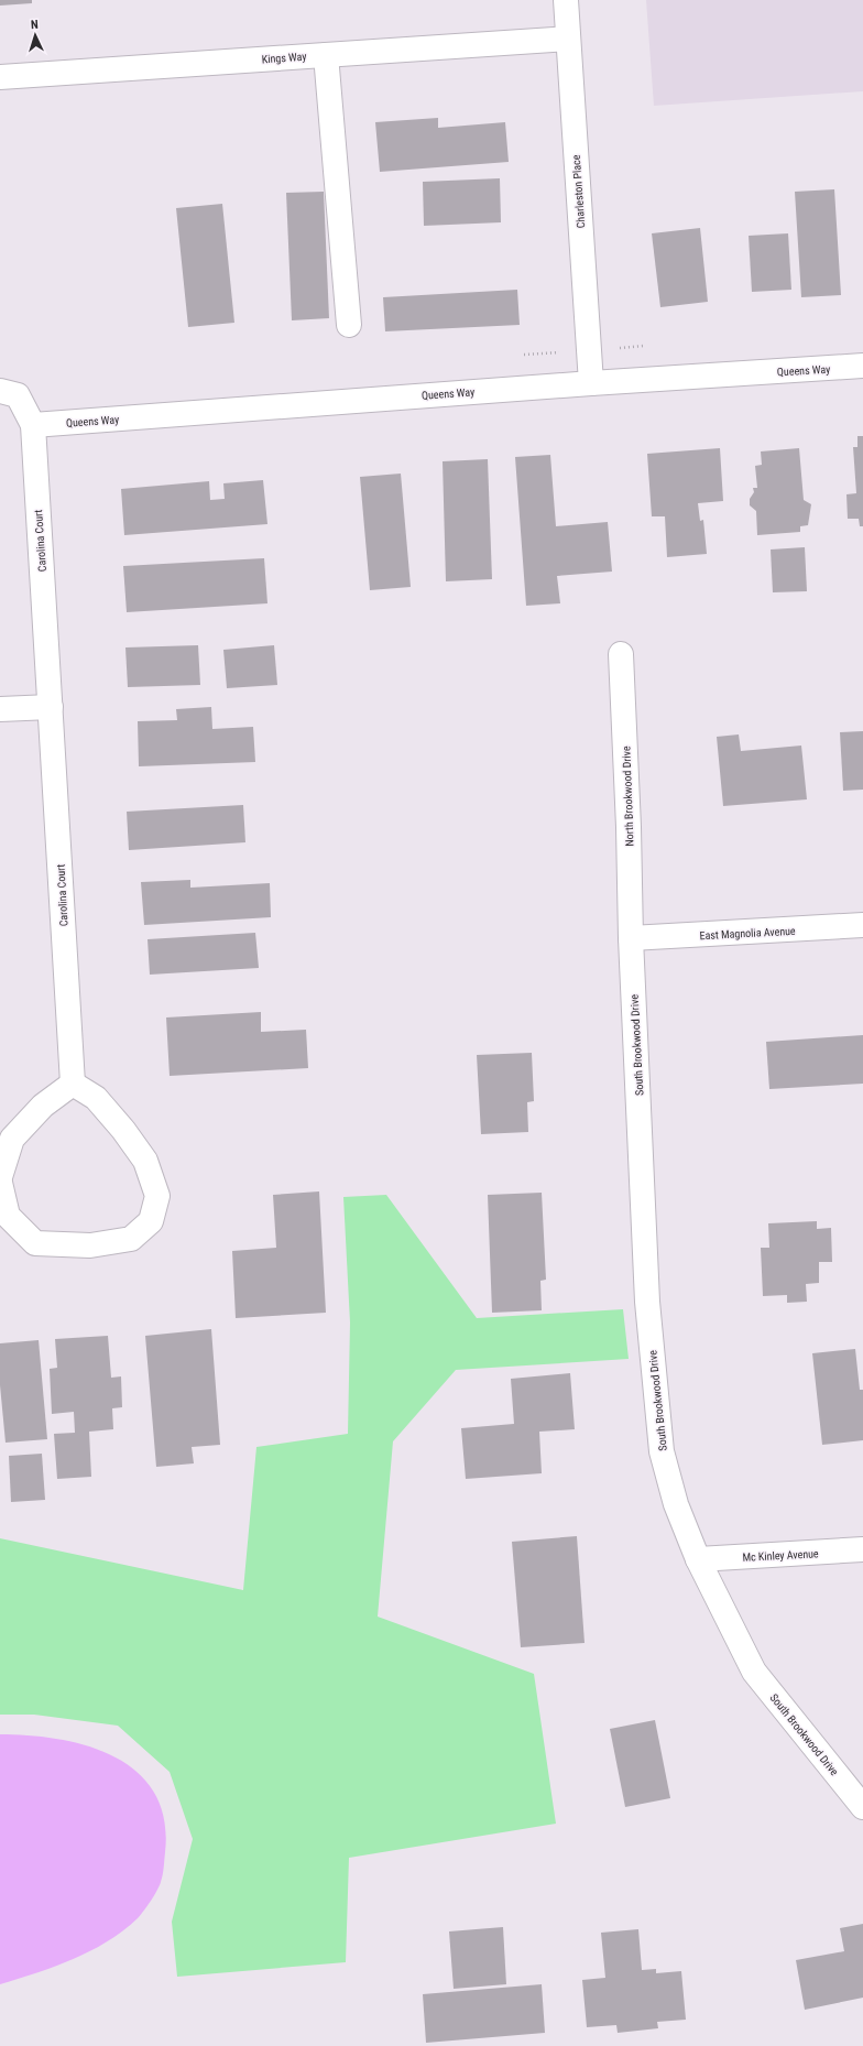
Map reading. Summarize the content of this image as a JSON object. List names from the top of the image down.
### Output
{
  "streets": {
    "street": [
      "Kings Way",
      "Charleston Place",
      "Queens Way",
      "Carolina Court",
      "North Brookwood Drive",
      "East Magnolia Avenue",
      "South Brookwood Drive",
      "Mc Kinley Avenue"
    ]
  },
  "crossings": [
    ["Kings Way", "Charleston Place"],
    ["Charleston Place", "Queens Way"],
    ["Queens Way", "Carolina Court"],
    ["North Brookwood Drive", "East Magnolia Avenue"],
    ["North Brookwood Drive", "South Brookwood Drive"],
    ["East Magnolia Avenue", "South Brookwood Drive"],
    ["South Brookwood Drive", "Mc Kinley Avenue"]
  ],
  "north": "top"
}
